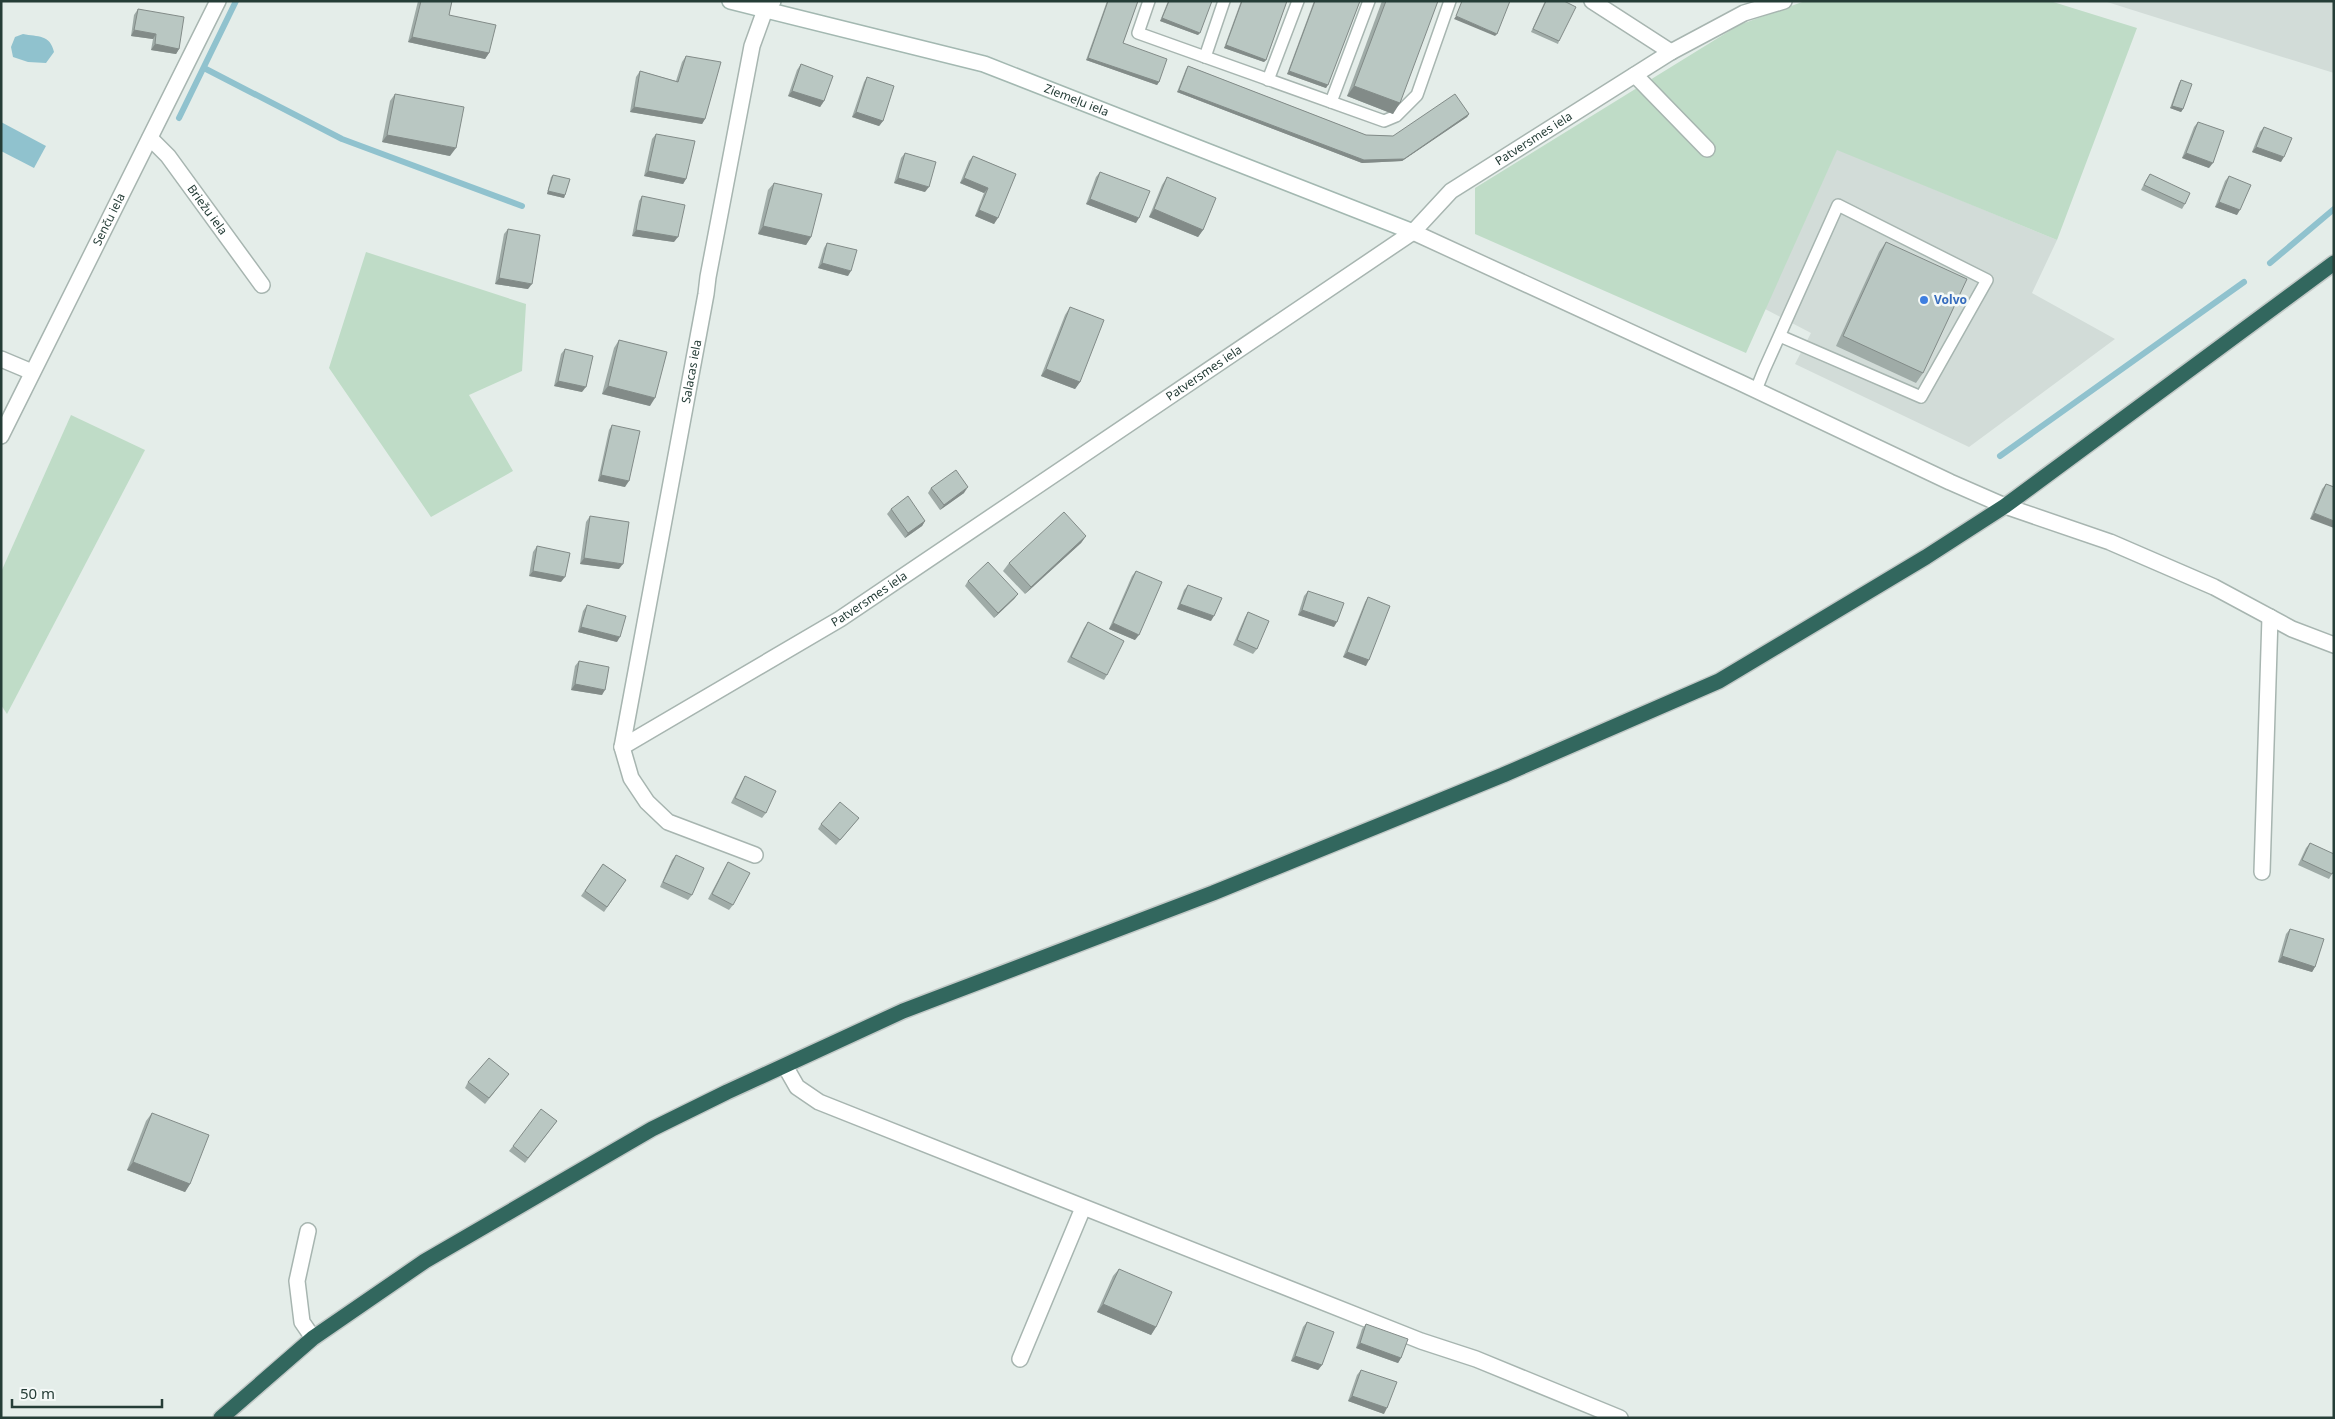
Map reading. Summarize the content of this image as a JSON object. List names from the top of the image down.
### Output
{
  "streets": {
    "street": [
      "Ziemeļu iela",
      "Patversmes iela",
      "Briežu iela",
      "Senču iela",
      "Salacas iela"
    ]
  },
  "crossings": [
    ["Ziemeļu iela", "Patversmes iela"],
    ["Ziemeļu iela", "Salacas iela"],
    ["Patversmes iela", "Salacas iela"],
    ["Briežu iela", "Senču iela"]
  ],
  "places": ["Volvo"],
  "scale_bar": "50 m"
}
